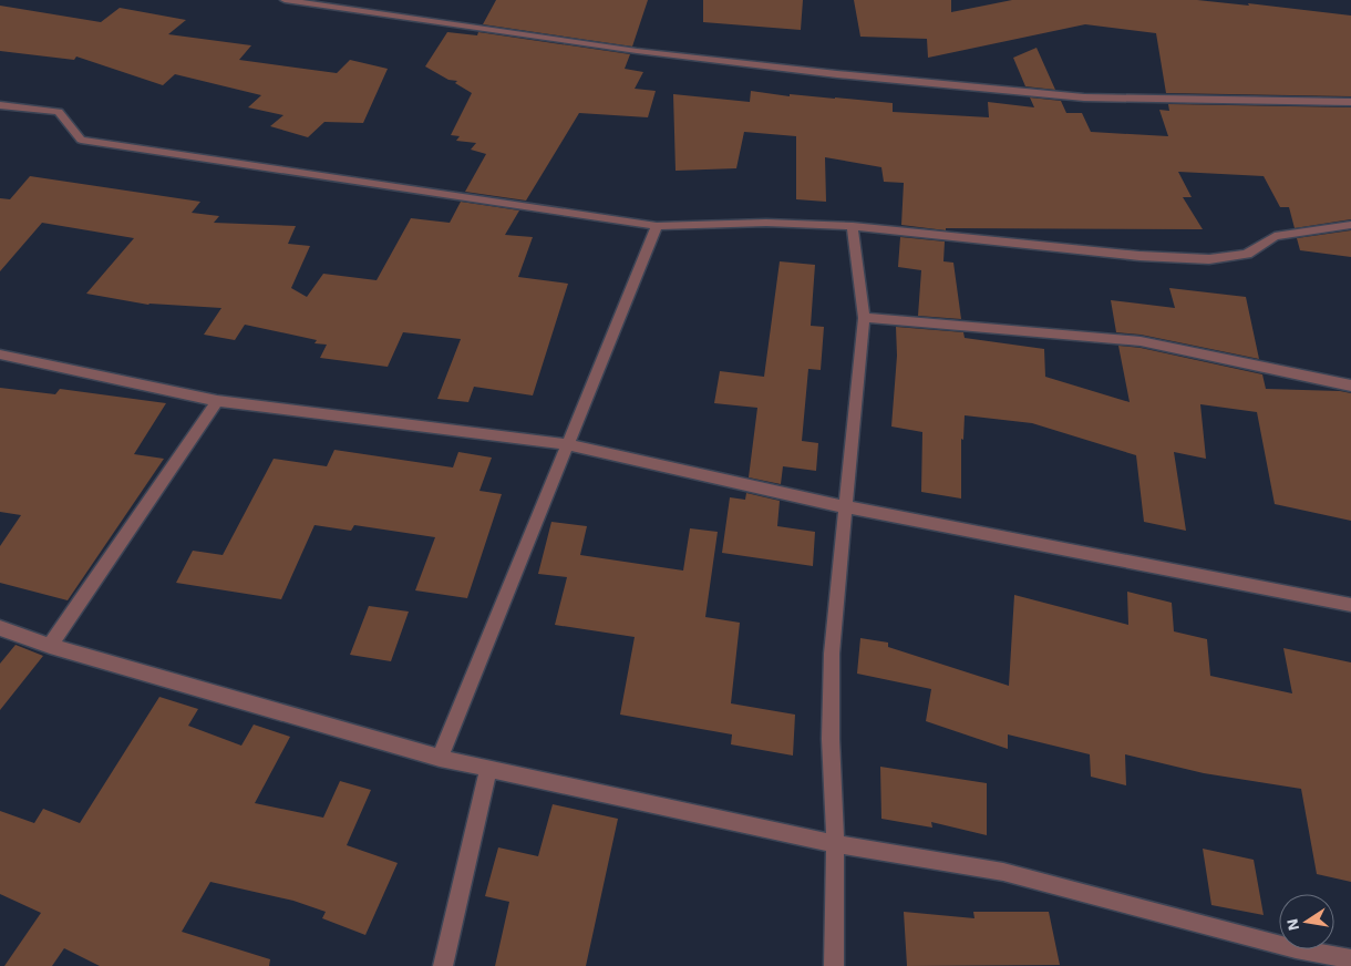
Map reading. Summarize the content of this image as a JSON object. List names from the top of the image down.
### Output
{
  "north": "left"
}
